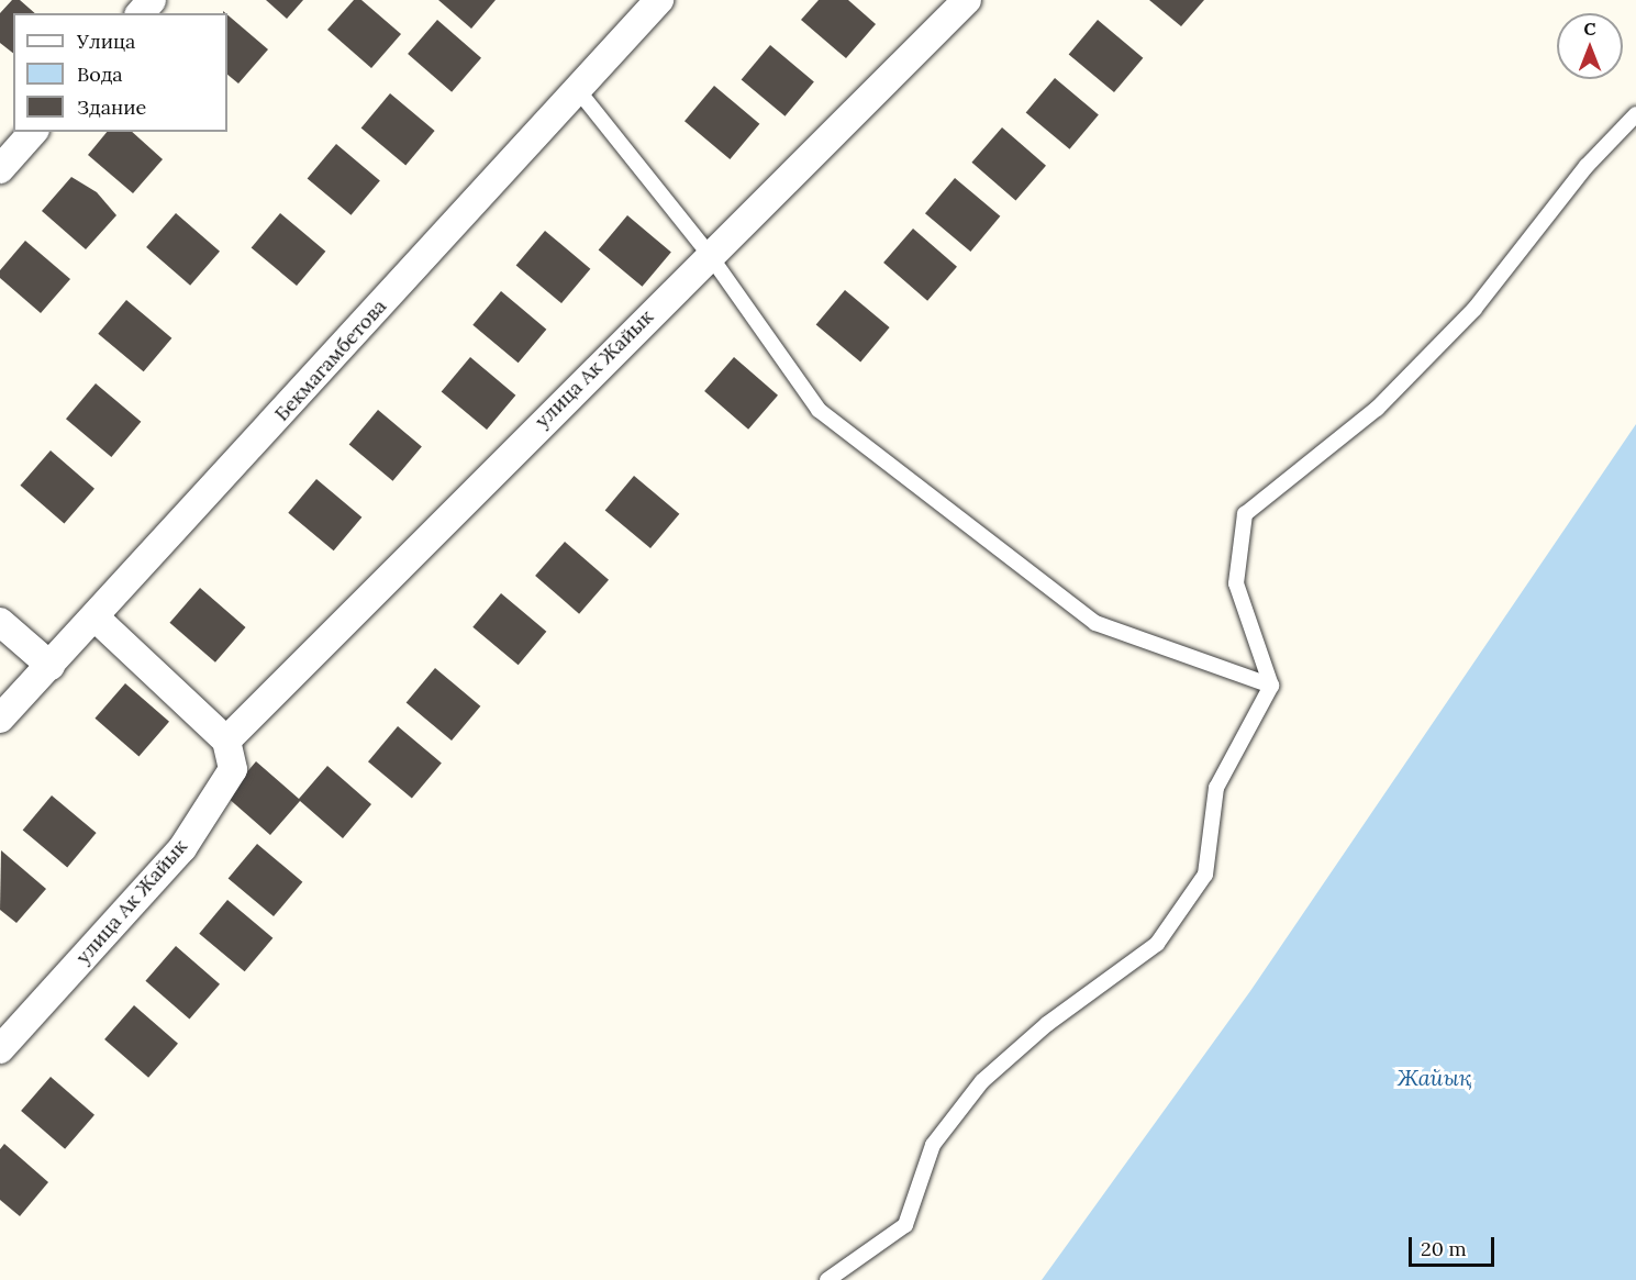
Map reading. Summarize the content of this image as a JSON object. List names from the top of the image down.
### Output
{
  "streets": {
    "street": ["Бекмагамбетова", "улица Ак Жайык"]
  },
  "water": ["Жайық"],
  "legend": ["Улица", "Вода", "Здание"],
  "scale_bar": "20 m",
  "north": "top"
}
